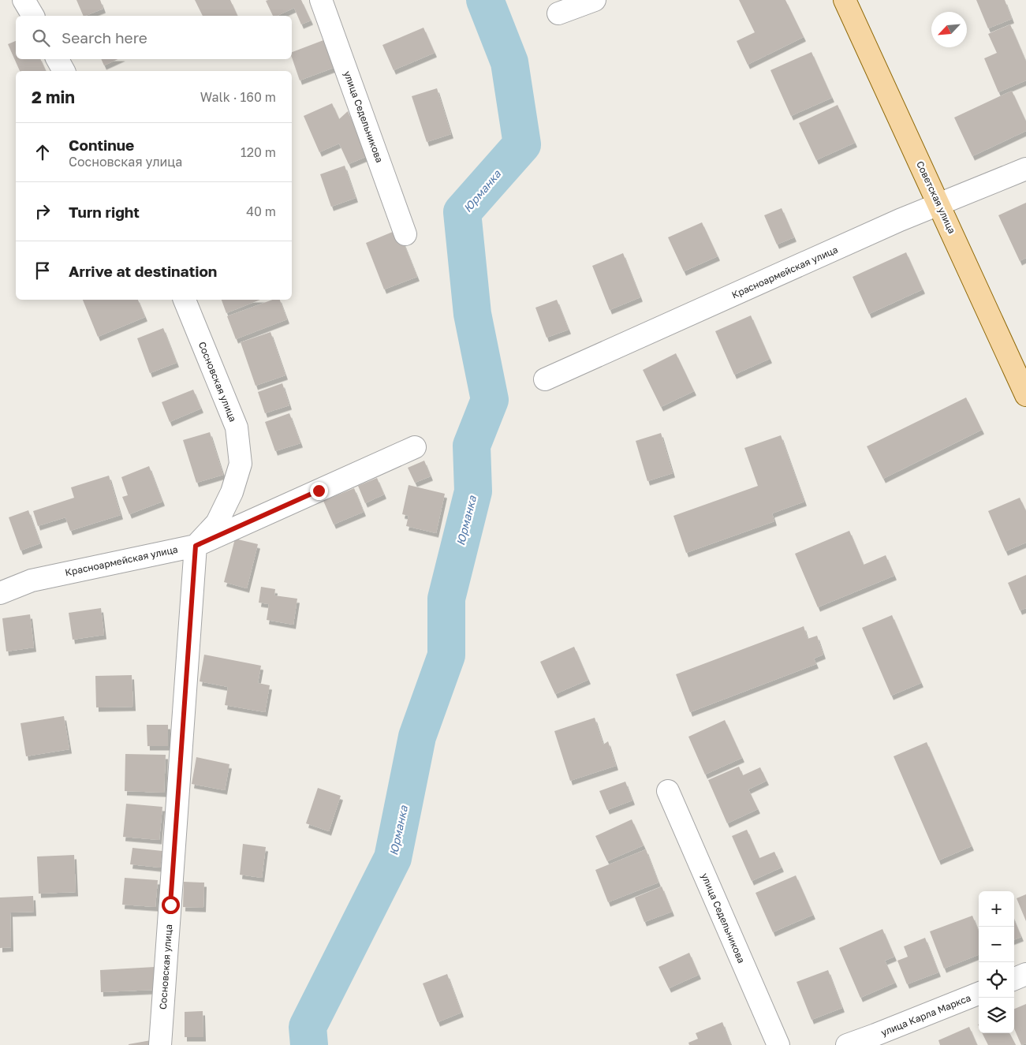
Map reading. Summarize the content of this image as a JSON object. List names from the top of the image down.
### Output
{
  "streets": {
    "main road": ["Советская улица"],
    "street": [
      "улица Седельникова",
      "Красноармейская улица",
      "Сосновская улица",
      "улица Карла Маркса"
    ]
  },
  "crossings": [
    ["Советская улица", "Красноармейская улица"],
    ["Красноармейская улица", "Сосновская улица"]
  ],
  "water": ["Юрманка"],
  "north": "bottom left",
  "page": {
    "search": "Search here",
    "heading": ["2 min", "Walk · 160 m"],
    "list": [
      ["Continue", "Сосновская улица", "120 m"],
      ["Turn right", "40 m"],
      "Arrive at destination"
    ],
    "map_buttons": ["+", "−"]
  }
}
